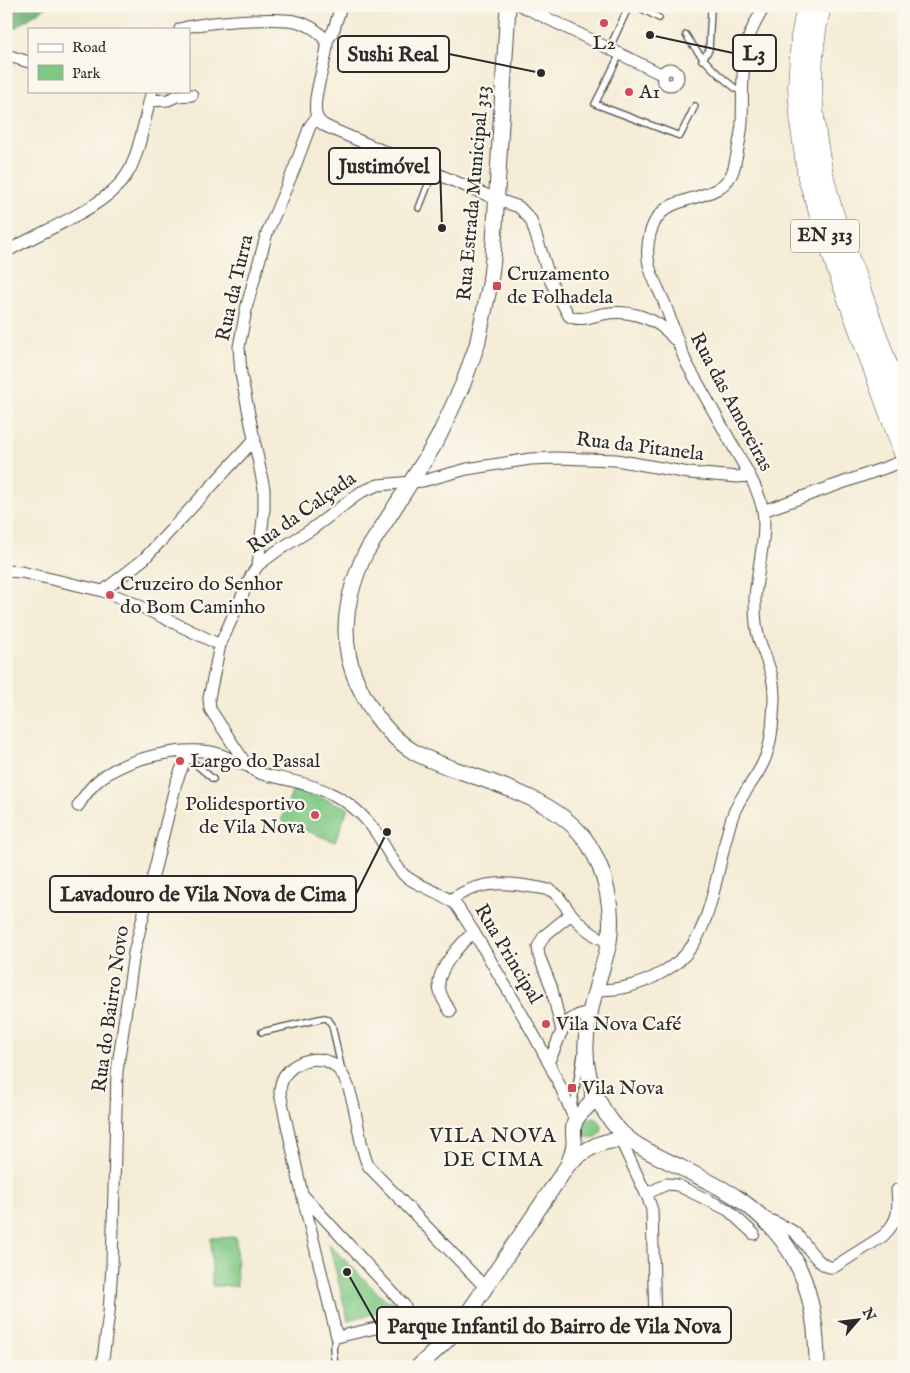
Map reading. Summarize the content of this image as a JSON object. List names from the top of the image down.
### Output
{
  "streets": {
    "main road": ["Rua Estrada Municipal 313", "EN 313"],
    "street": [
      "Rua da Turra",
      "Rua das Amoreiras",
      "Rua da Pitanela",
      "Rua da Calçada",
      "Rua Principal",
      "Rua do Bairro Novo"
    ]
  },
  "crossings": [
    ["Rua Estrada Municipal 313", "Rua da Pitanela"],
    ["Rua Estrada Municipal 313", "Rua da Calçada"],
    ["Rua Estrada Municipal 313", "Rua Principal"],
    ["Rua da Turra", "Rua da Calçada"],
    ["Rua das Amoreiras", "Rua da Pitanela"],
    ["Rua da Pitanela", "Rua da Calçada"],
    ["Rua da Calçada", "Rua Principal"],
    ["Rua Principal", "Rua do Bairro Novo"]
  ],
  "districts": ["VILA NOVA DE CIMA"],
  "places": {
    "other": [
      "L2",
      "L3",
      "Sushi Real",
      "A1",
      "Justimóvel",
      "Cruzeiro do Senhor do Bom Caminho",
      "Largo do Passal",
      "Polidesportivo de Vila Nova",
      "Lavadouro de Vila Nova de Cima",
      "Vila Nova Café",
      "Parque Infantil do Bairro de Vila Nova"
    ],
    "transit": ["Cruzamento de Folhadela", "Vila Nova"]
  },
  "legend": ["Road", "Park"],
  "north": "top right"
}
